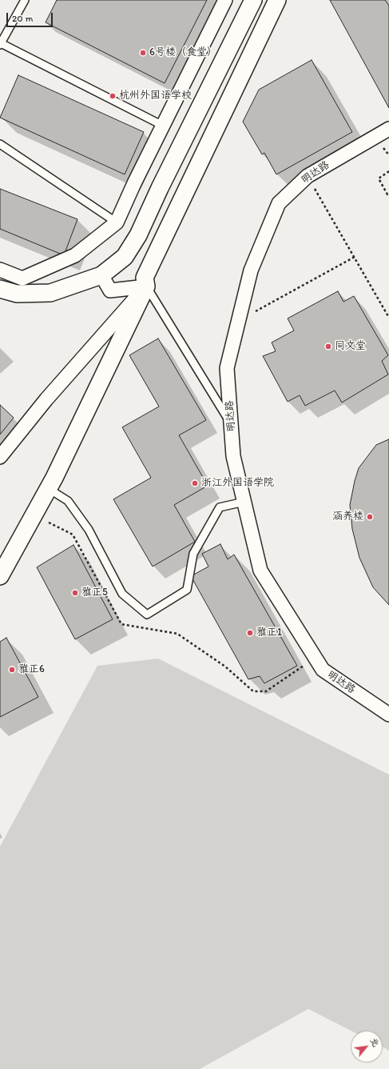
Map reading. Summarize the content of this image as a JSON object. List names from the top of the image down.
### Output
{
  "streets": {
    "street": ["明达路"]
  },
  "places": [
    "6号楼（食堂）",
    "杭州外国语学校",
    "同文堂",
    "浙江外国语学院",
    "涵养楼",
    "雅正5",
    "雅正1",
    "雅正6"
  ],
  "scale_bar": "20 m",
  "north": "top right"
}
